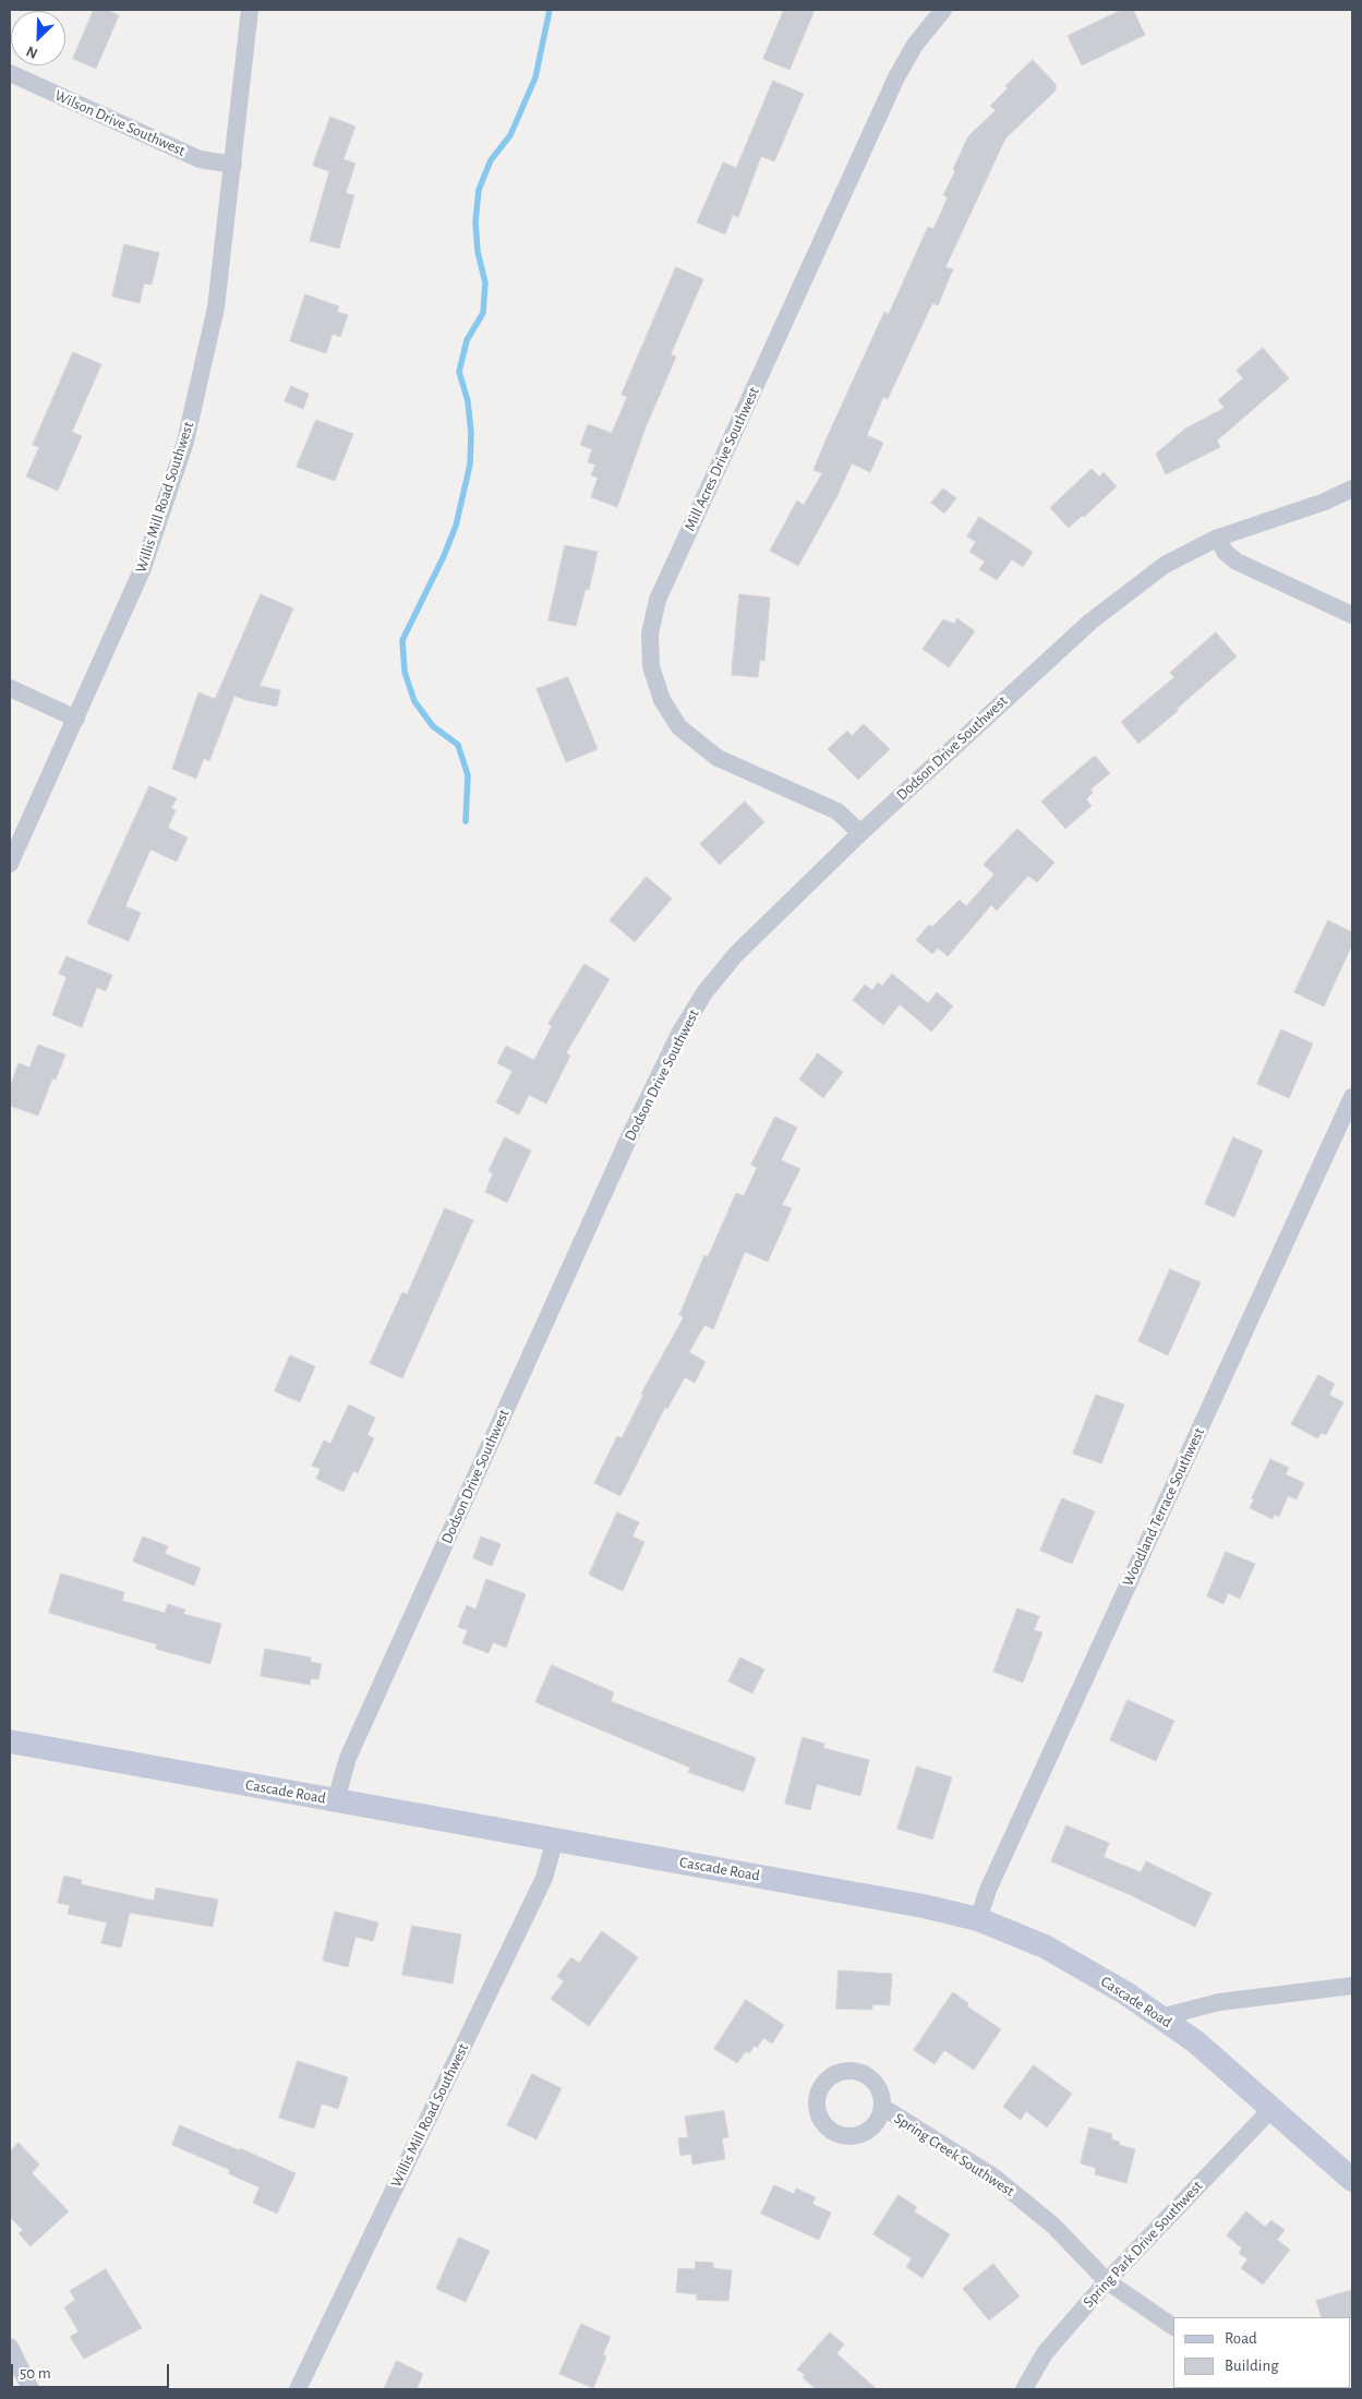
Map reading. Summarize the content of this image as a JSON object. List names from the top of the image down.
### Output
{
  "streets": {
    "main road": ["Cascade Road"],
    "street": [
      "Wilson Drive Southwest",
      "Mill Acres Drive Southwest",
      "Willis Mill Road Southwest",
      "Dodson Drive Southwest",
      "Woodland Terrace Southwest",
      "Spring Creek Southwest",
      "Spring Park Drive Southwest"
    ]
  },
  "crossings": [
    ["Wilson Drive Southwest", "Willis Mill Road Southwest"],
    ["Mill Acres Drive Southwest", "Dodson Drive Southwest"],
    ["Willis Mill Road Southwest", "Cascade Road"],
    ["Dodson Drive Southwest", "Cascade Road"],
    ["Woodland Terrace Southwest", "Cascade Road"],
    ["Cascade Road", "Spring Park Drive Southwest"],
    ["Spring Creek Southwest", "Spring Park Drive Southwest"]
  ],
  "legend": ["Road", "Building"],
  "scale_bar": "50 m",
  "north": "bottom left"
}
